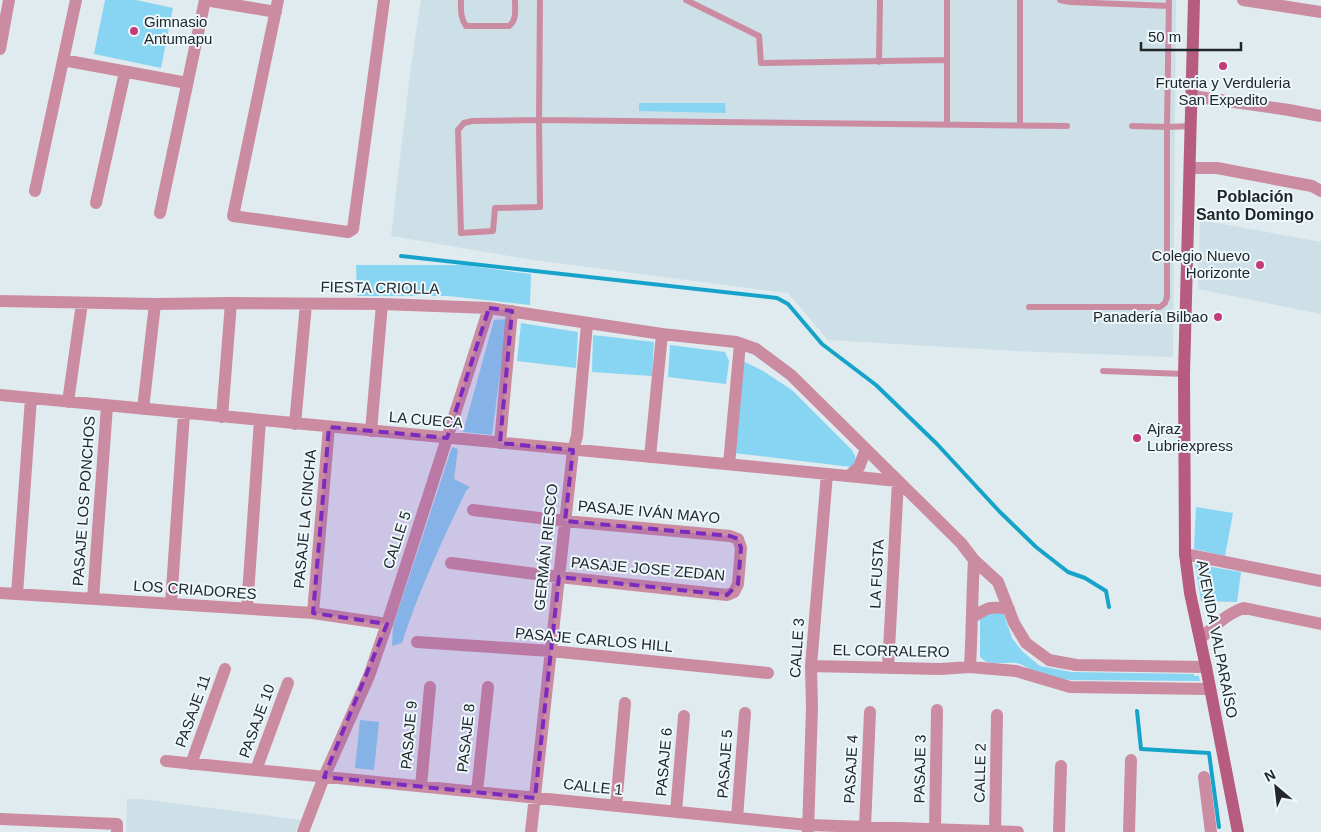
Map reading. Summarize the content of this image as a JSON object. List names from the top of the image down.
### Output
{
  "streets": {
    "main road": ["AVENIDA VALPARAÍSO"],
    "street": [
      "FIESTA CRIOLLA",
      "LA CUECA",
      "PASAJE LOS PONCHOS",
      "PASAJE IVÁN MAYO",
      "PASAJE LA CINCHA",
      "CALLE 5",
      "GERMÁN RIESCO",
      "PASAJE JOSE ZEDAN",
      "LA FUSTA",
      "LOS CRIADORES",
      "PASAJE CARLOS HILL",
      "CALLE 3",
      "EL CORRALERO",
      "PASAJE 11",
      "PASAJE 10",
      "PASAJE 9",
      "PASAJE 8",
      "PASAJE 6",
      "PASAJE 5",
      "PASAJE 4",
      "PASAJE 3",
      "CALLE 2",
      "CALLE 1"
    ]
  },
  "crossings": [
    ["FIESTA CRIOLLA", "LA CUECA"],
    ["FIESTA CRIOLLA", "CALLE 5"],
    ["FIESTA CRIOLLA", "GERMÁN RIESCO"],
    ["FIESTA CRIOLLA", "LA FUSTA"],
    ["FIESTA CRIOLLA", "AVENIDA VALPARAÍSO"],
    ["LA CUECA", "PASAJE LOS PONCHOS"],
    ["LA CUECA", "PASAJE LA CINCHA"],
    ["LA CUECA", "CALLE 5"],
    ["LA CUECA", "GERMÁN RIESCO"],
    ["LA CUECA", "LA FUSTA"],
    ["LA CUECA", "CALLE 3"],
    ["PASAJE LOS PONCHOS", "LOS CRIADORES"],
    ["PASAJE IVÁN MAYO", "GERMÁN RIESCO"],
    ["PASAJE IVÁN MAYO", "PASAJE JOSE ZEDAN"],
    ["PASAJE LA CINCHA", "LOS CRIADORES"],
    ["CALLE 5", "LOS CRIADORES"],
    ["CALLE 5", "CALLE 1"],
    ["GERMÁN RIESCO", "PASAJE JOSE ZEDAN"],
    ["GERMÁN RIESCO", "PASAJE CARLOS HILL"],
    ["GERMÁN RIESCO", "CALLE 1"],
    ["LA FUSTA", "EL CORRALERO"],
    ["AVENIDA VALPARAÍSO", "EL CORRALERO"],
    ["CALLE 3", "EL CORRALERO"],
    ["CALLE 3", "CALLE 1"],
    ["PASAJE 11", "CALLE 1"],
    ["PASAJE 10", "CALLE 1"],
    ["PASAJE 9", "CALLE 1"],
    ["PASAJE 8", "CALLE 1"],
    ["PASAJE 6", "CALLE 1"],
    ["PASAJE 5", "CALLE 1"],
    ["PASAJE 4", "CALLE 1"],
    ["PASAJE 3", "CALLE 1"],
    ["CALLE 2", "CALLE 1"]
  ],
  "districts": ["Población Santo Domingo"],
  "places": [
    "Gimnasio Antumapu",
    "Fruteria y Verduleria San Expedito",
    "Colegio Nuevo Horizonte",
    "Panadería Bilbao",
    "Ajraz Lubriexpress"
  ],
  "scale_bar": "50 m",
  "north": "top left"
}
